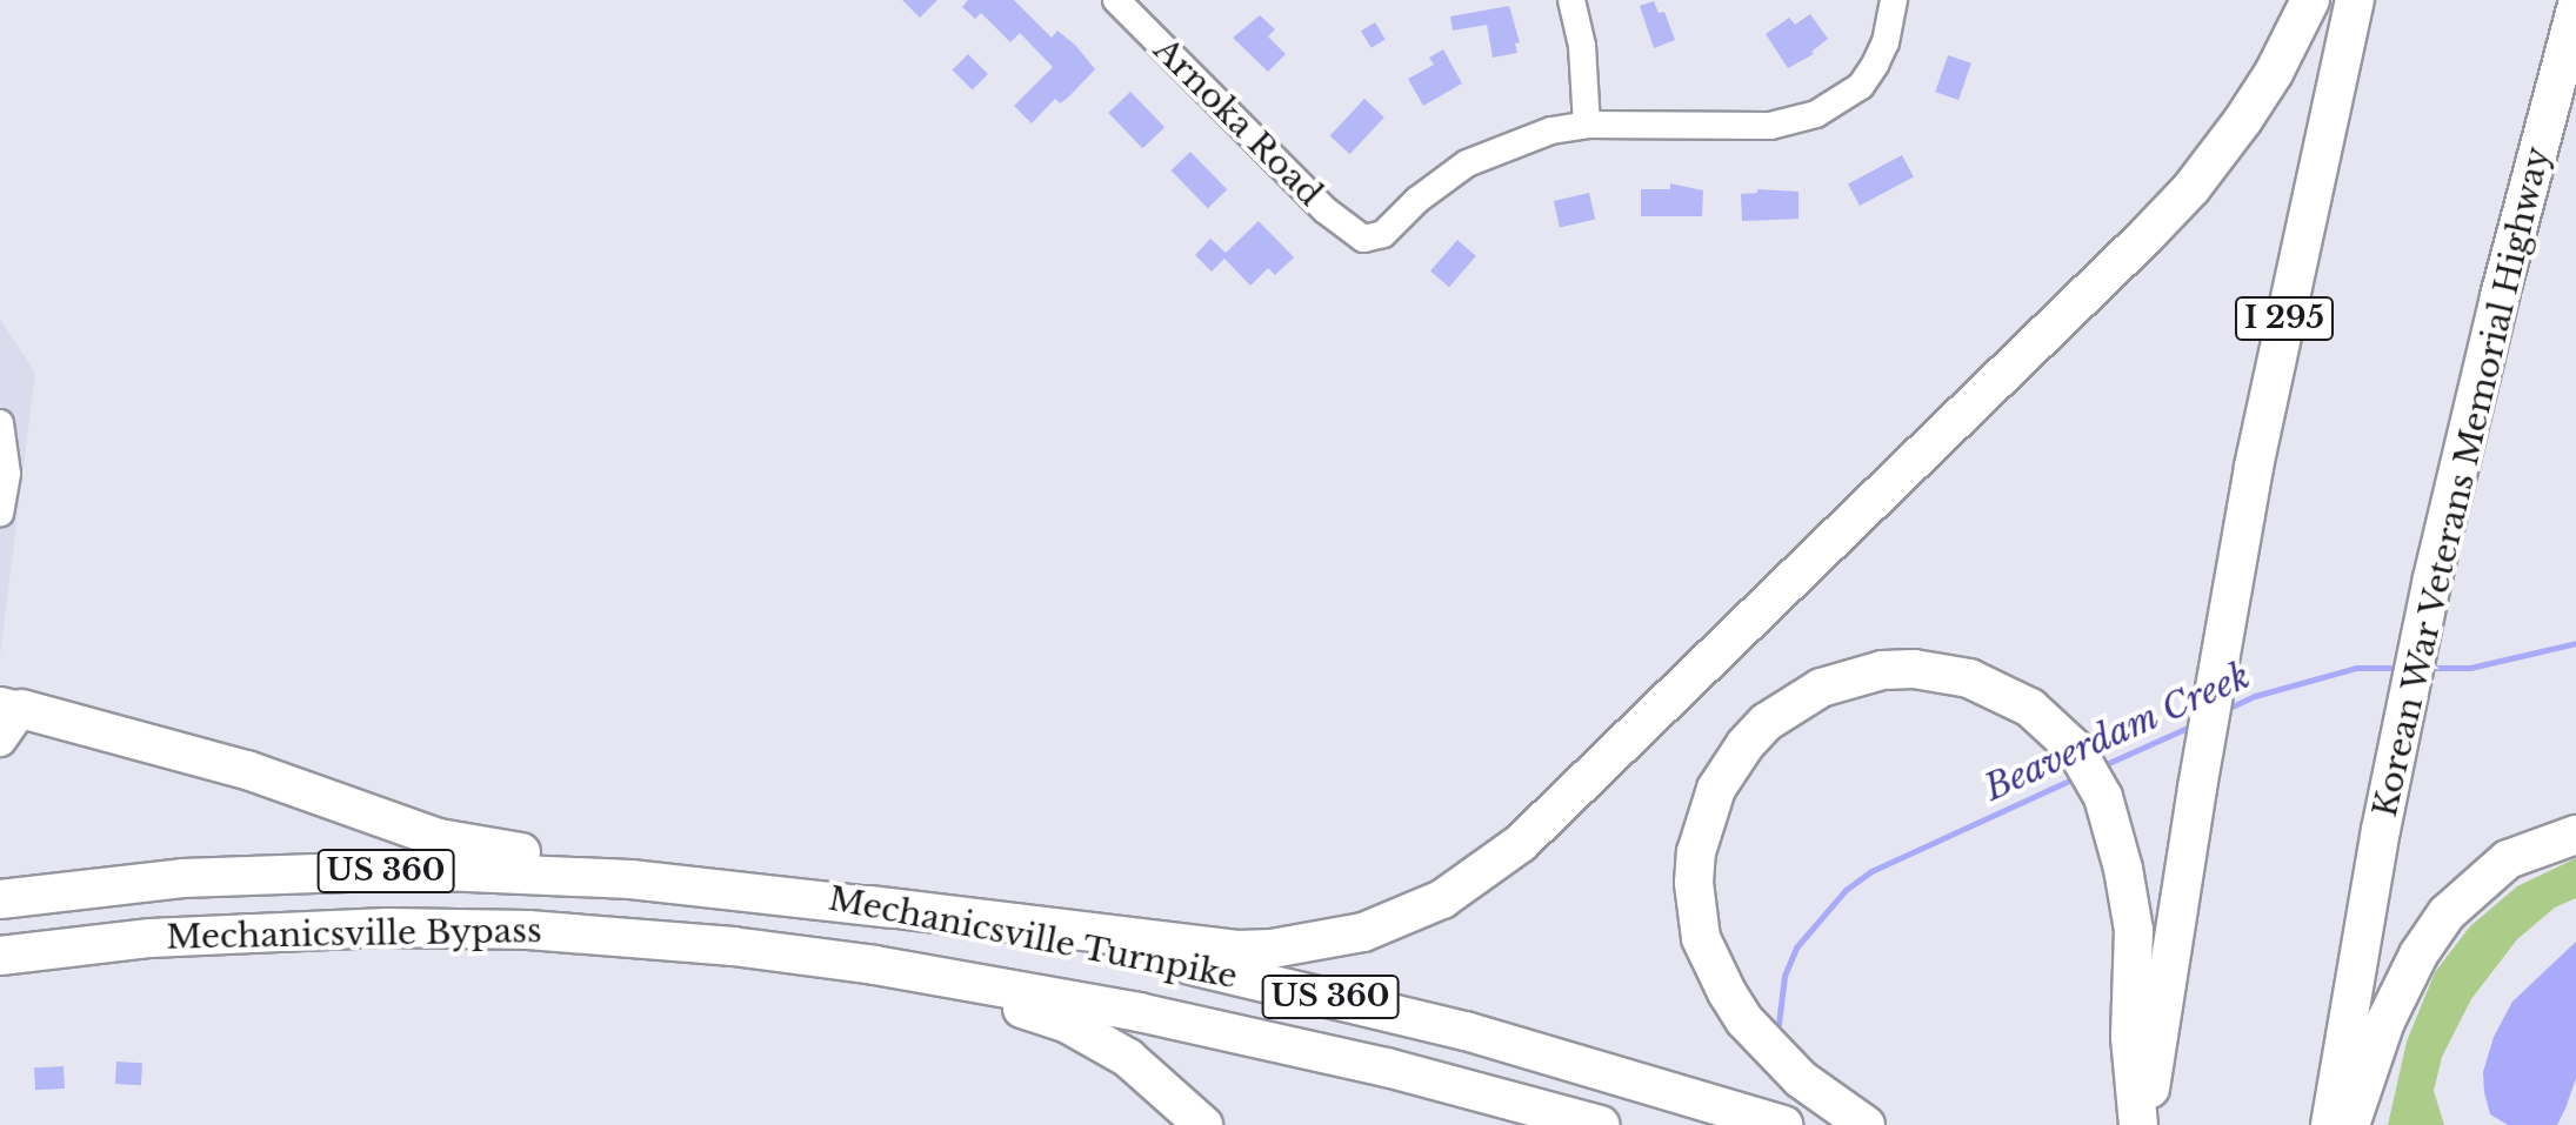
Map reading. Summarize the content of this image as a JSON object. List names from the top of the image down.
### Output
{
  "streets": {
    "highway": [
      "I 295",
      "Korean War Veterans Memorial Highway",
      "US 360",
      "Mechanicsville Bypass",
      "Mechanicsville Turnpike"
    ],
    "street": ["Arnoka Road"]
  },
  "crossings": [
    ["Mechanicsville Bypass", "Mechanicsville Turnpike"]
  ],
  "water": ["Beaverdam Creek"]
}
